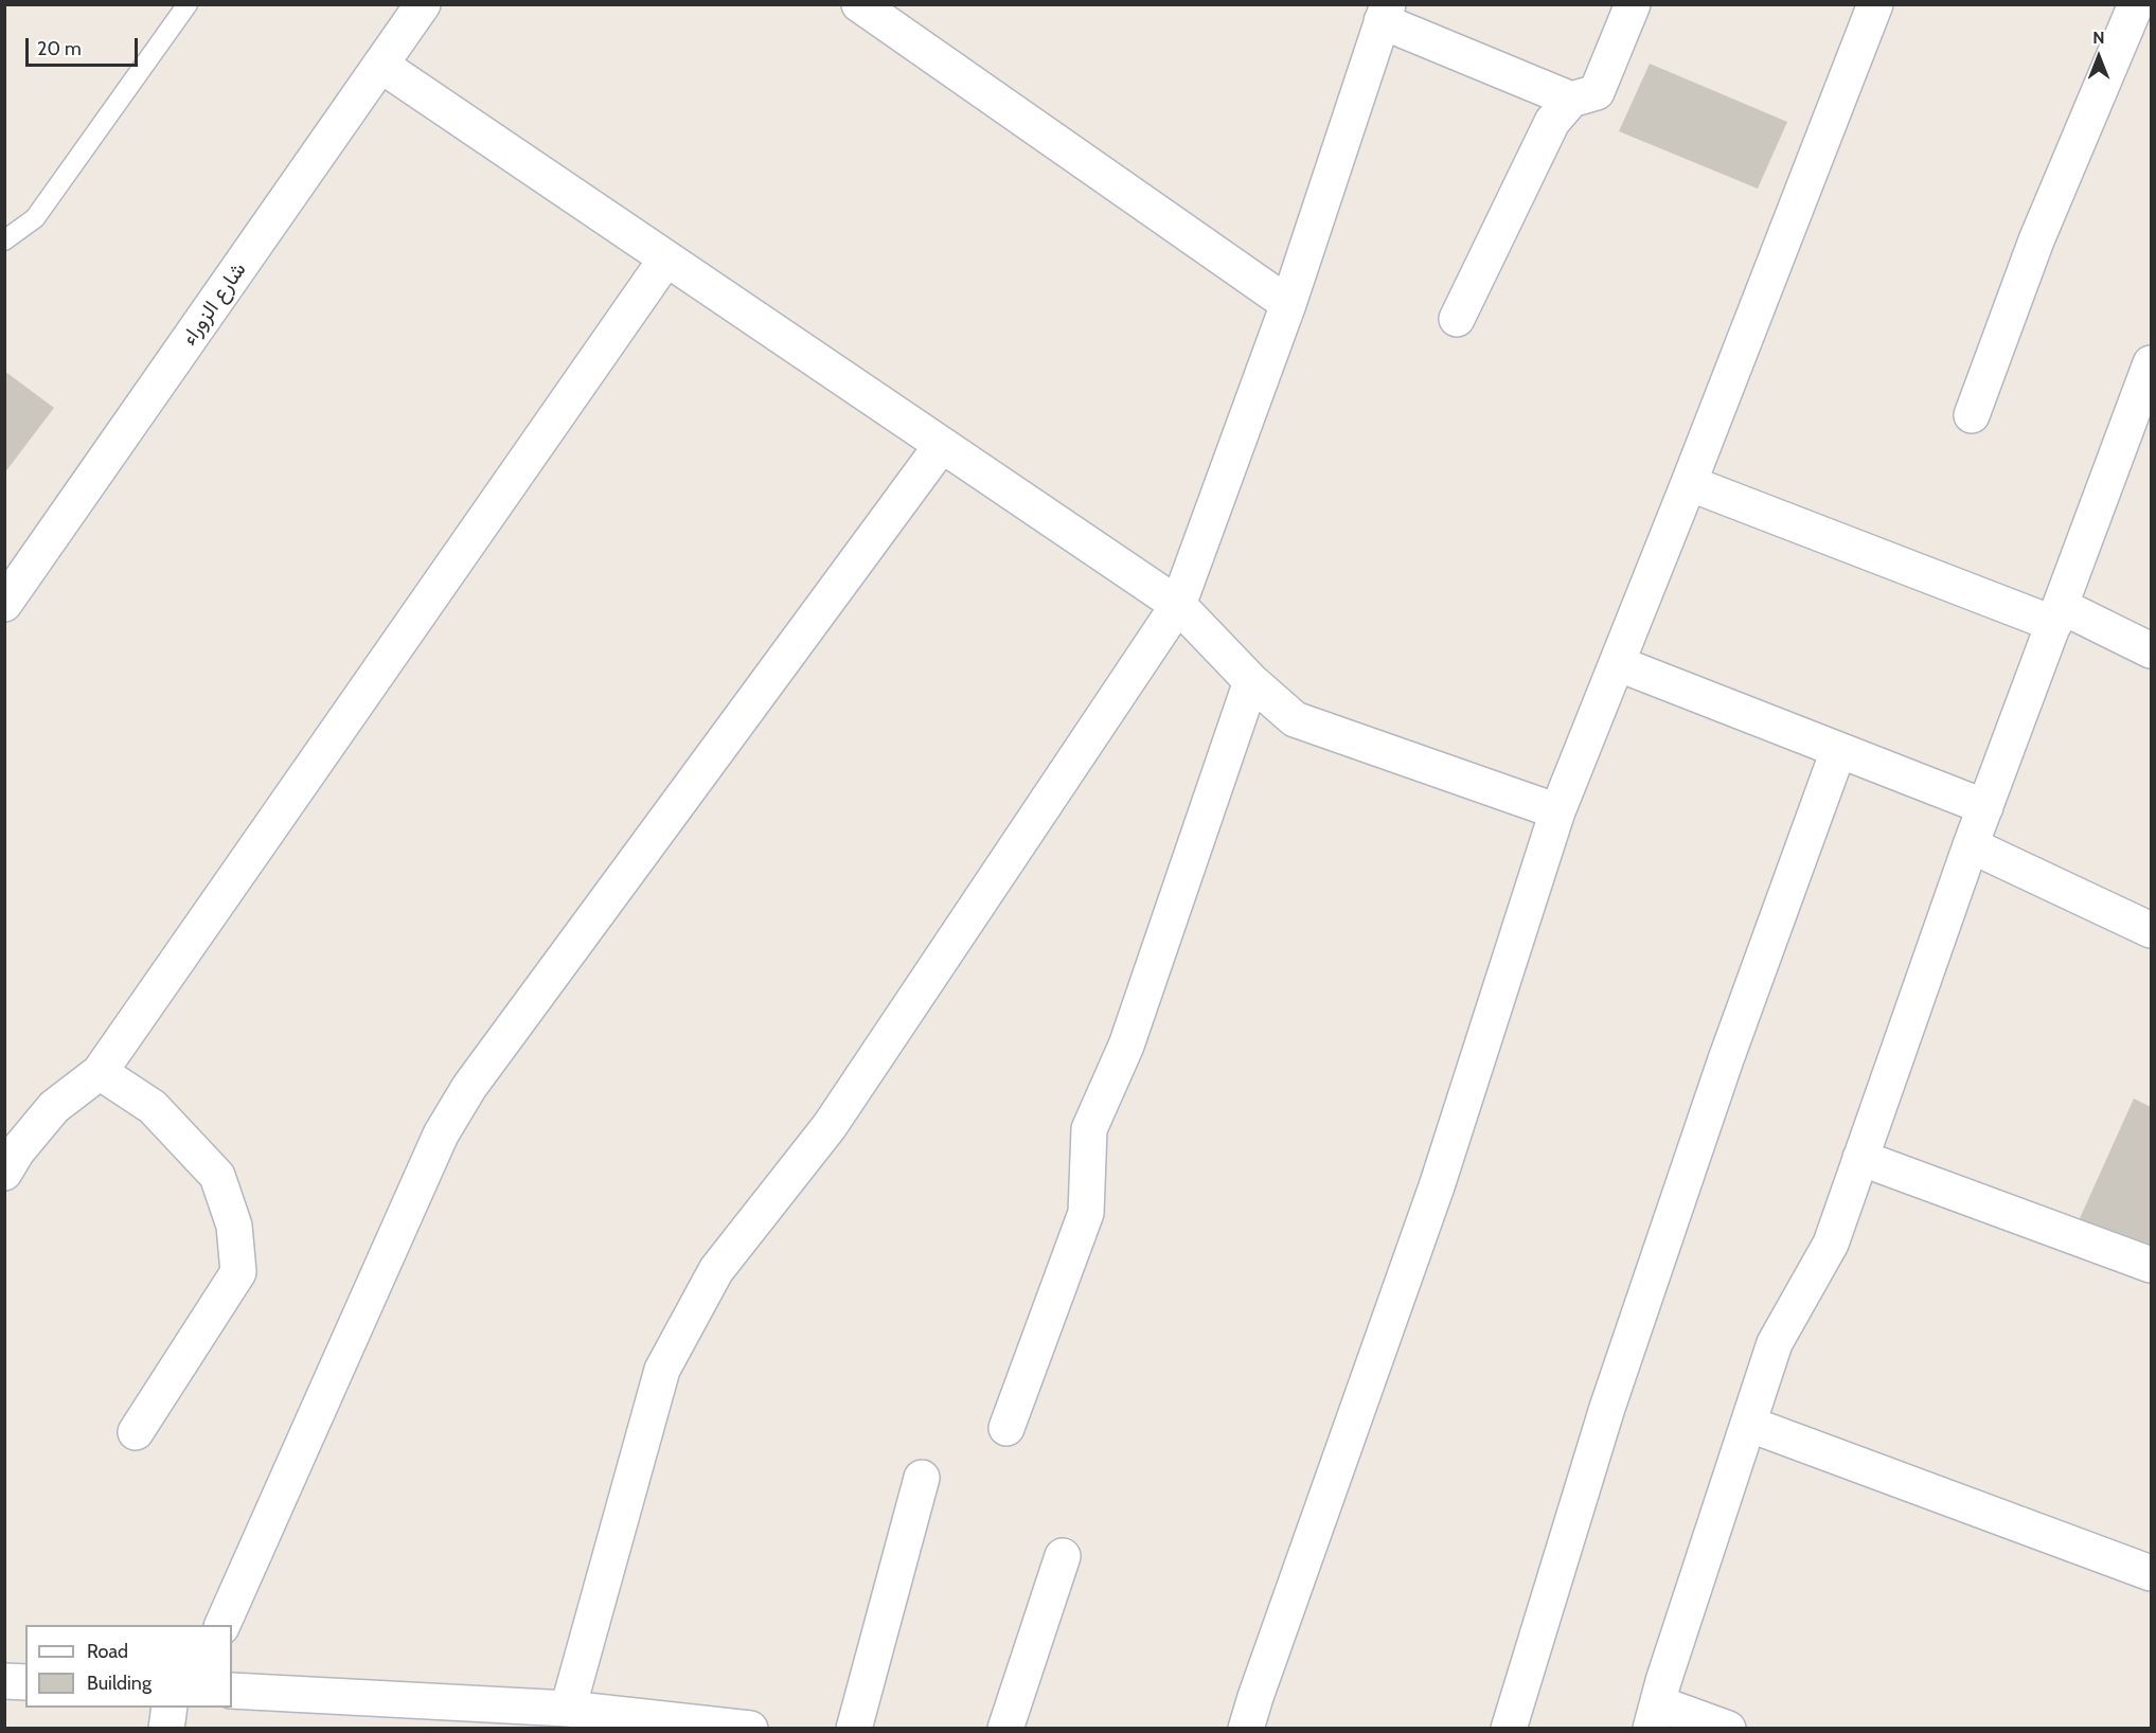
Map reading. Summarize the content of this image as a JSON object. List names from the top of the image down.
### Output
{
  "streets": {
    "street": ["شارع الزوراء"]
  },
  "legend": ["Road", "Building"],
  "scale_bar": "20 m",
  "north": "top"
}
